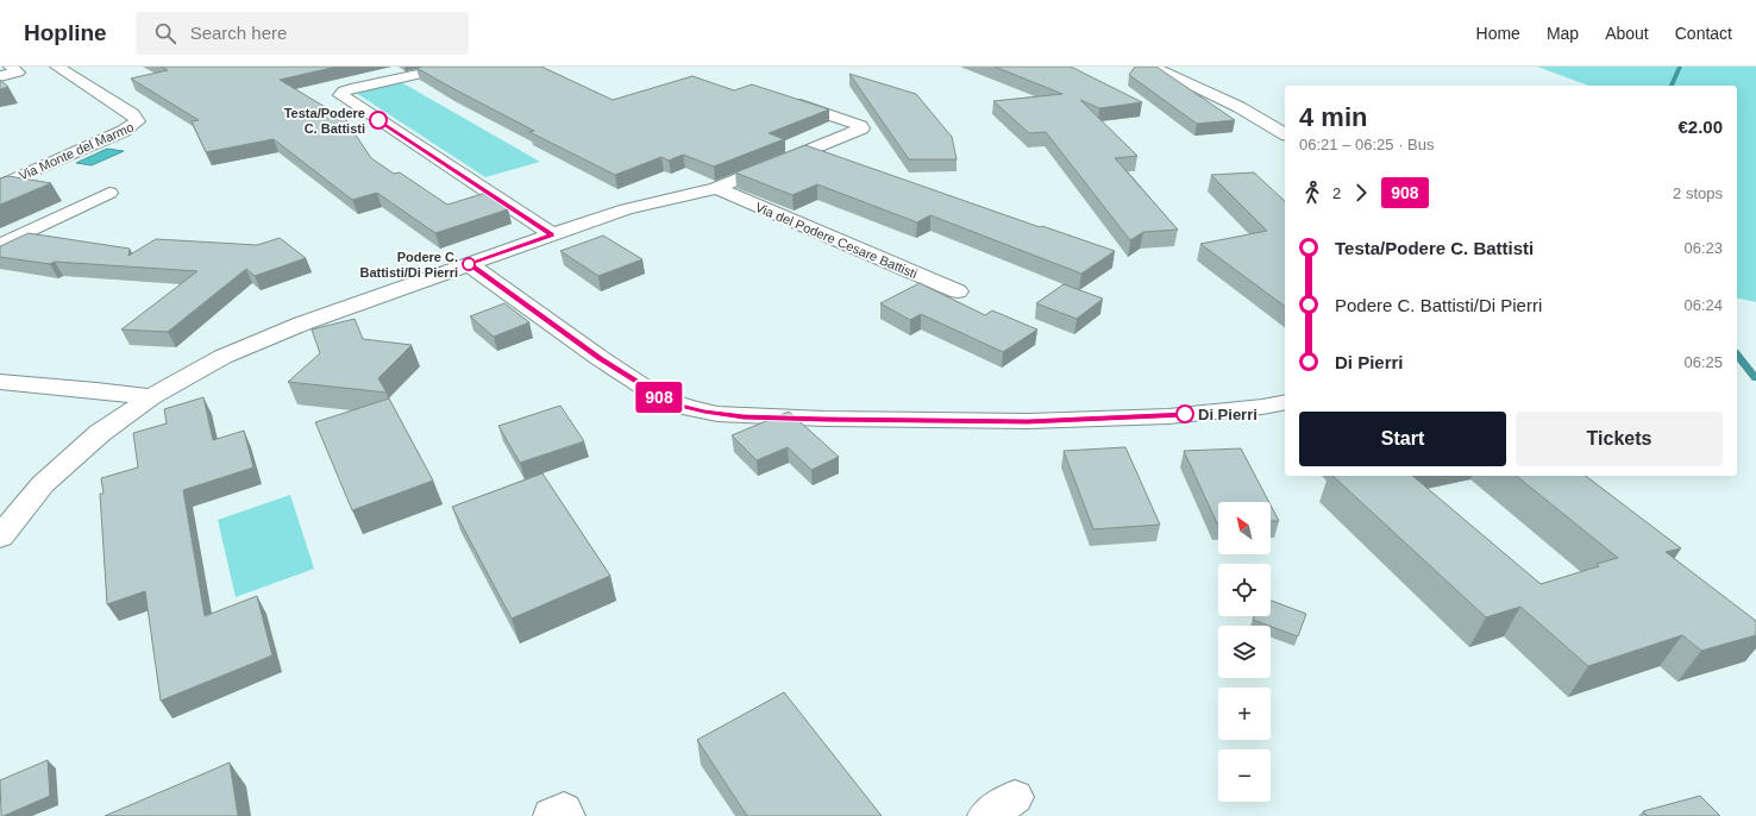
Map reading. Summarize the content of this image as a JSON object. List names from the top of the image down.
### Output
{
  "streets": {
    "street": ["Via Monte del Marmo", "Via del Podere Cesare Battisti"]
  },
  "places": ["Testa/Podere C. Battisti", "Podere C. Battisti/Di Pierri", "Di Pierri"],
  "lines": ["bus line 908"],
  "north": "top left",
  "page": {
    "header": "Hopline",
    "search": "Search here",
    "nav": [
      "Home",
      "Map",
      "About",
      "Contact"
    ],
    "on_map": "908",
    "heading": ["4 min", "06:21 – 06:25 · Bus", "€2.00"],
    "legs": ["2", "908", "2 stops"],
    "list": [
      {
        "name": "Testa/Podere C. Battisti",
        "value": "06:23"
      },
      {
        "name": "Podere C. Battisti/Di Pierri",
        "value": "06:24"
      },
      {
        "name": "Di Pierri",
        "value": "06:25"
      }
    ],
    "buttons": ["Start", "Tickets"],
    "map_buttons": ["+", "−"]
  }
}
